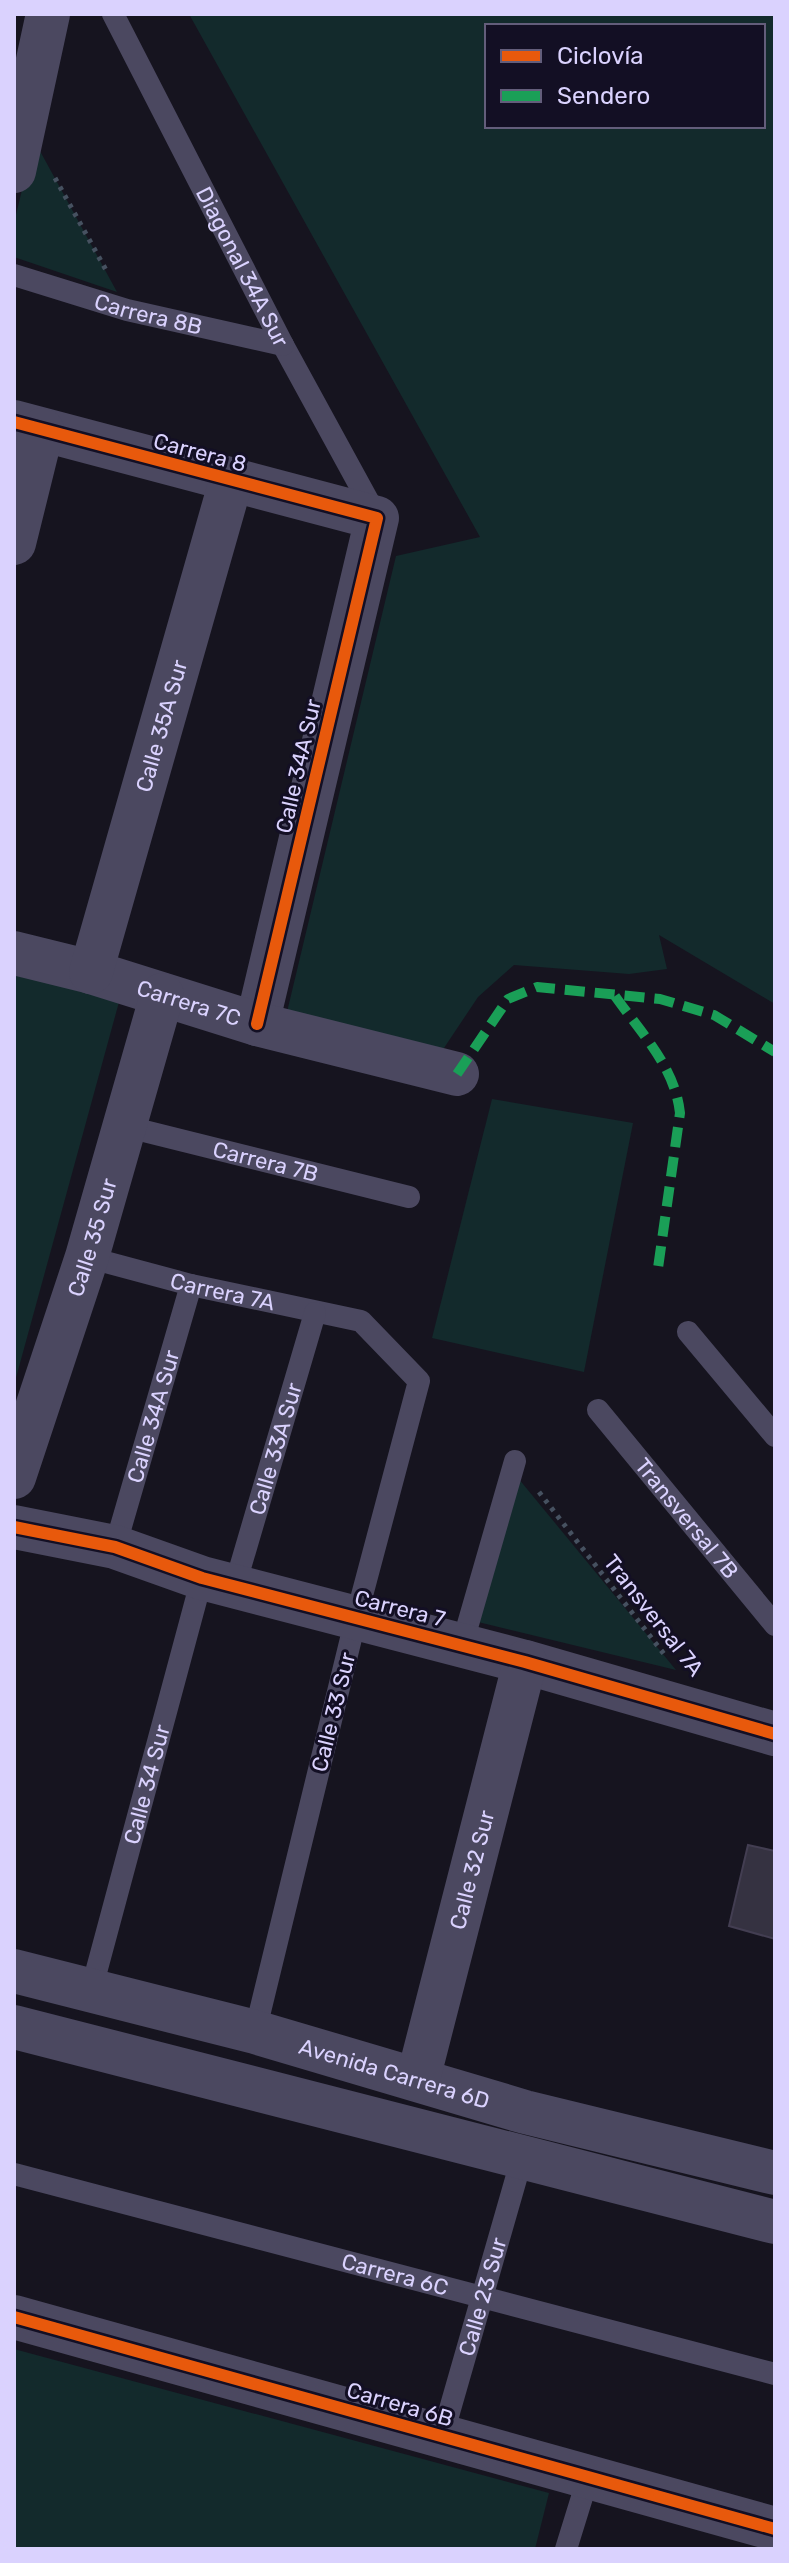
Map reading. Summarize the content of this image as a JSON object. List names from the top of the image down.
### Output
{
  "streets": {
    "street": [
      "Carrera 8",
      "Calle 35A Sur",
      "Calle 34A Sur",
      "Carrera 7C",
      "Calle 35 Sur",
      "Carrera 7",
      "Calle 32 Sur",
      "Avenida Carrera 6D",
      "Carrera 6B"
    ],
    "lane": [
      "Diagonal 34A Sur",
      "Carrera 8B",
      "Carrera 7B",
      "Carrera 7A",
      "Calle 33A Sur",
      "Transversal 7B",
      "Calle 33 Sur",
      "Calle 34 Sur",
      "Carrera 6C",
      "Calle 23 Sur"
    ],
    "path": ["Transversal 7A"]
  },
  "crossings": [
    ["Diagonal 34A Sur", "Carrera 8B"],
    ["Diagonal 34A Sur", "Carrera 8"],
    ["Diagonal 34A Sur", "Calle 34A Sur"],
    ["Carrera 8", "Calle 35A Sur"],
    ["Carrera 8", "Calle 34A Sur"],
    ["Calle 35A Sur", "Carrera 7C"],
    ["Calle 34A Sur", "Carrera 7C"],
    ["Calle 34A Sur", "Carrera 7A"],
    ["Calle 34A Sur", "Carrera 7"],
    ["Carrera 7C", "Calle 35 Sur"],
    ["Carrera 7B", "Calle 35 Sur"],
    ["Calle 35 Sur", "Carrera 7A"],
    ["Carrera 7A", "Calle 33A Sur"],
    ["Carrera 7A", "Calle 33 Sur"],
    ["Calle 33A Sur", "Carrera 7"],
    ["Calle 33A Sur", "Calle 34 Sur"],
    ["Carrera 7", "Calle 33 Sur"],
    ["Carrera 7", "Calle 34 Sur"],
    ["Carrera 7", "Calle 32 Sur"],
    ["Calle 33 Sur", "Avenida Carrera 6D"],
    ["Calle 34 Sur", "Avenida Carrera 6D"],
    ["Calle 32 Sur", "Avenida Carrera 6D"],
    ["Avenida Carrera 6D", "Calle 23 Sur"],
    ["Carrera 6C", "Calle 23 Sur"],
    ["Calle 23 Sur", "Carrera 6B"]
  ],
  "legend": ["Ciclovía", "Sendero"]
}
